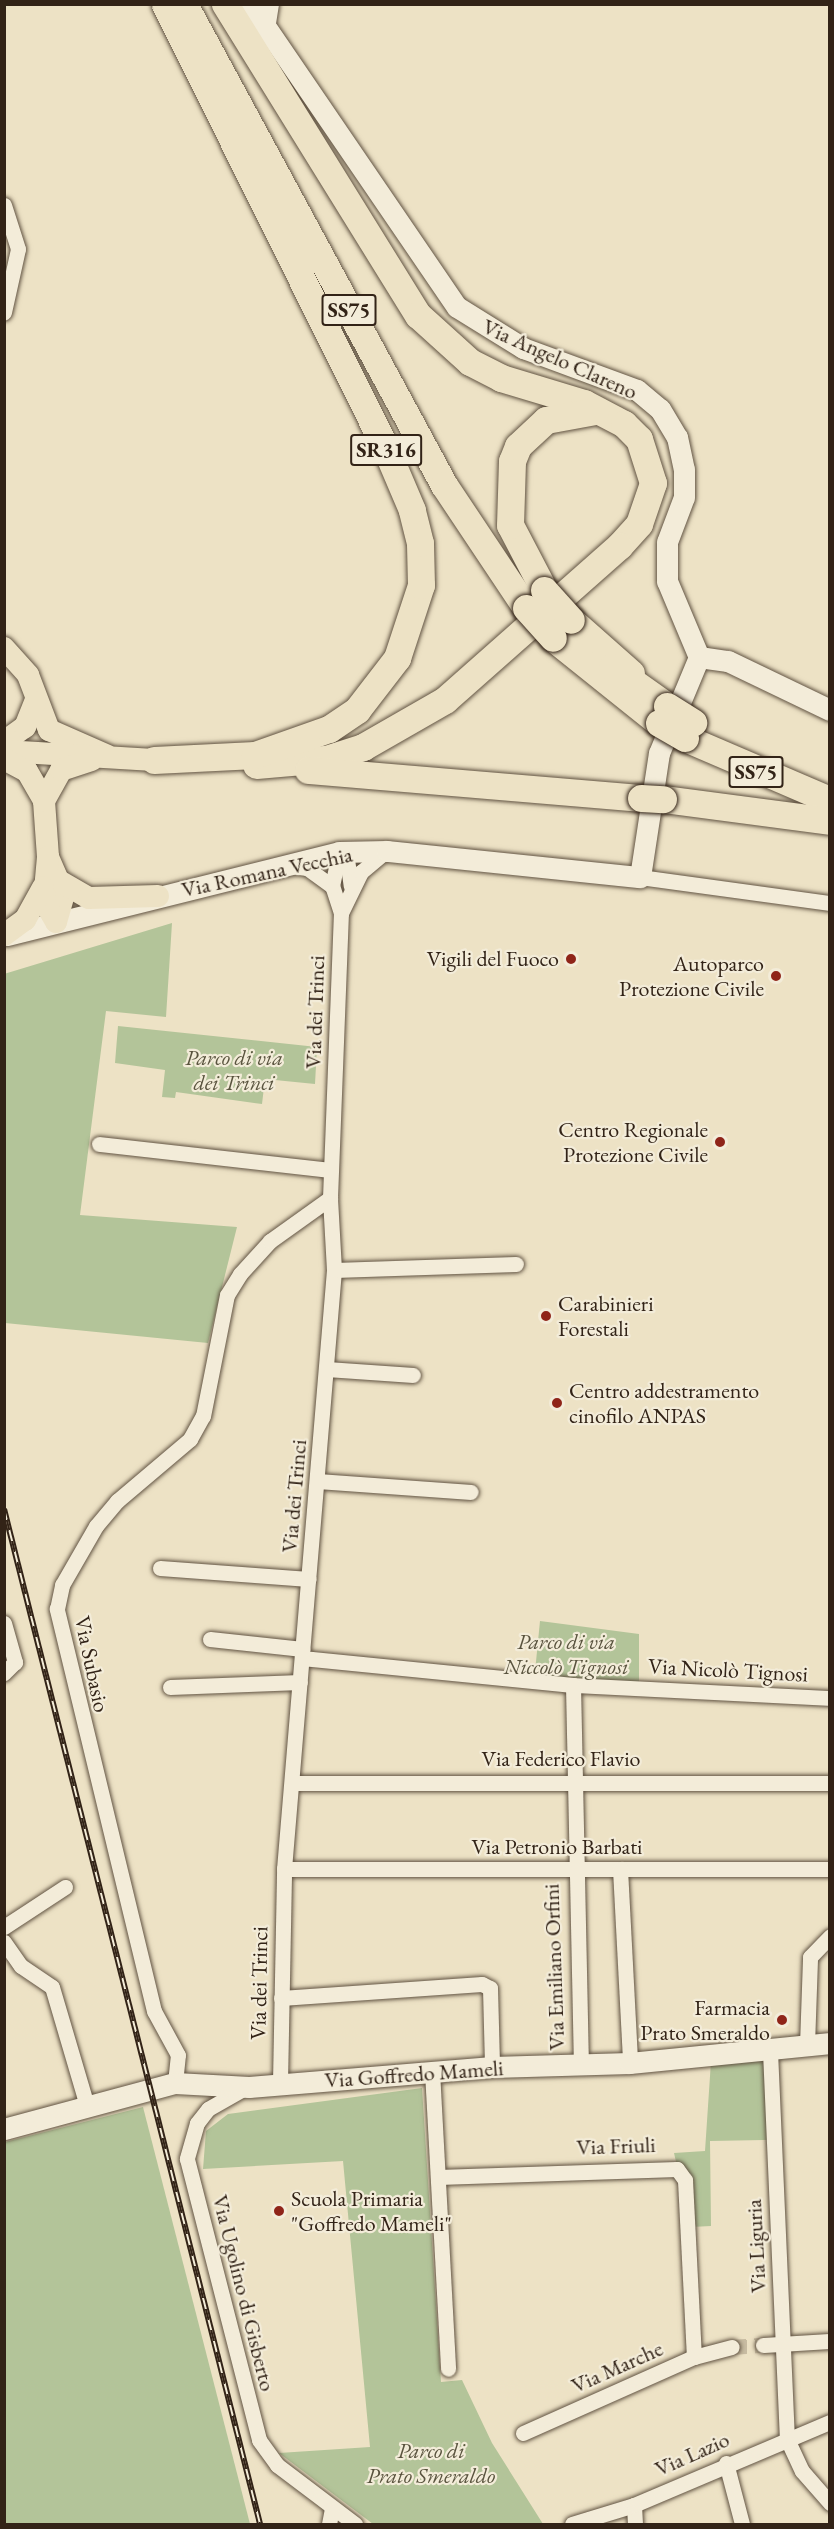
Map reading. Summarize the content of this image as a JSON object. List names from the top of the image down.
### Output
{
  "streets": {
    "highway": ["SS75", "SR316"],
    "street": [
      "Via Angelo Clareno",
      "Via Romana Vecchia",
      "Via dei Trinci",
      "Via Subasio",
      "Via Nicolò Tignosi",
      "Via Federico Flavio",
      "Via Petronio Barbati",
      "Via Emiliano Orfini",
      "Via Goffredo Mameli",
      "Via Friuli",
      "Via Liguria",
      "Via Ugolino di Gisberto",
      "Via Marche",
      "Via Lazio"
    ]
  },
  "crossings": [
    ["Via Romana Vecchia", "Via dei Trinci"],
    ["Via dei Trinci", "Via Subasio"],
    ["Via dei Trinci", "Via Nicolò Tignosi"],
    ["Via dei Trinci", "Via Federico Flavio"],
    ["Via dei Trinci", "Via Petronio Barbati"],
    ["Via dei Trinci", "Via Goffredo Mameli"],
    ["Via Subasio", "Via Goffredo Mameli"],
    ["Via Nicolò Tignosi", "Via Emiliano Orfini"],
    ["Via Federico Flavio", "Via Emiliano Orfini"],
    ["Via Petronio Barbati", "Via Emiliano Orfini"],
    ["Via Emiliano Orfini", "Via Goffredo Mameli"],
    ["Via Goffredo Mameli", "Via Liguria"],
    ["Via Goffredo Mameli", "Via Ugolino di Gisberto"],
    ["Via Friuli", "Via Marche"],
    ["Via Liguria", "Via Lazio"]
  ],
  "parks": ["Parco di via dei Trinci", "Parco di via Niccolò Tignosi", "Parco di Prato Smeraldo"],
  "places": [
    "Vigili del Fuoco",
    "Autoparco Protezione Civile",
    "Centro Regionale Protezione Civile",
    "Carabinieri Forestali",
    "Centro addestramento cinofilo ANPAS",
    "Farmacia Prato Smeraldo",
    "Scuola Primaria \"Goffredo Mameli\""
  ]
}
